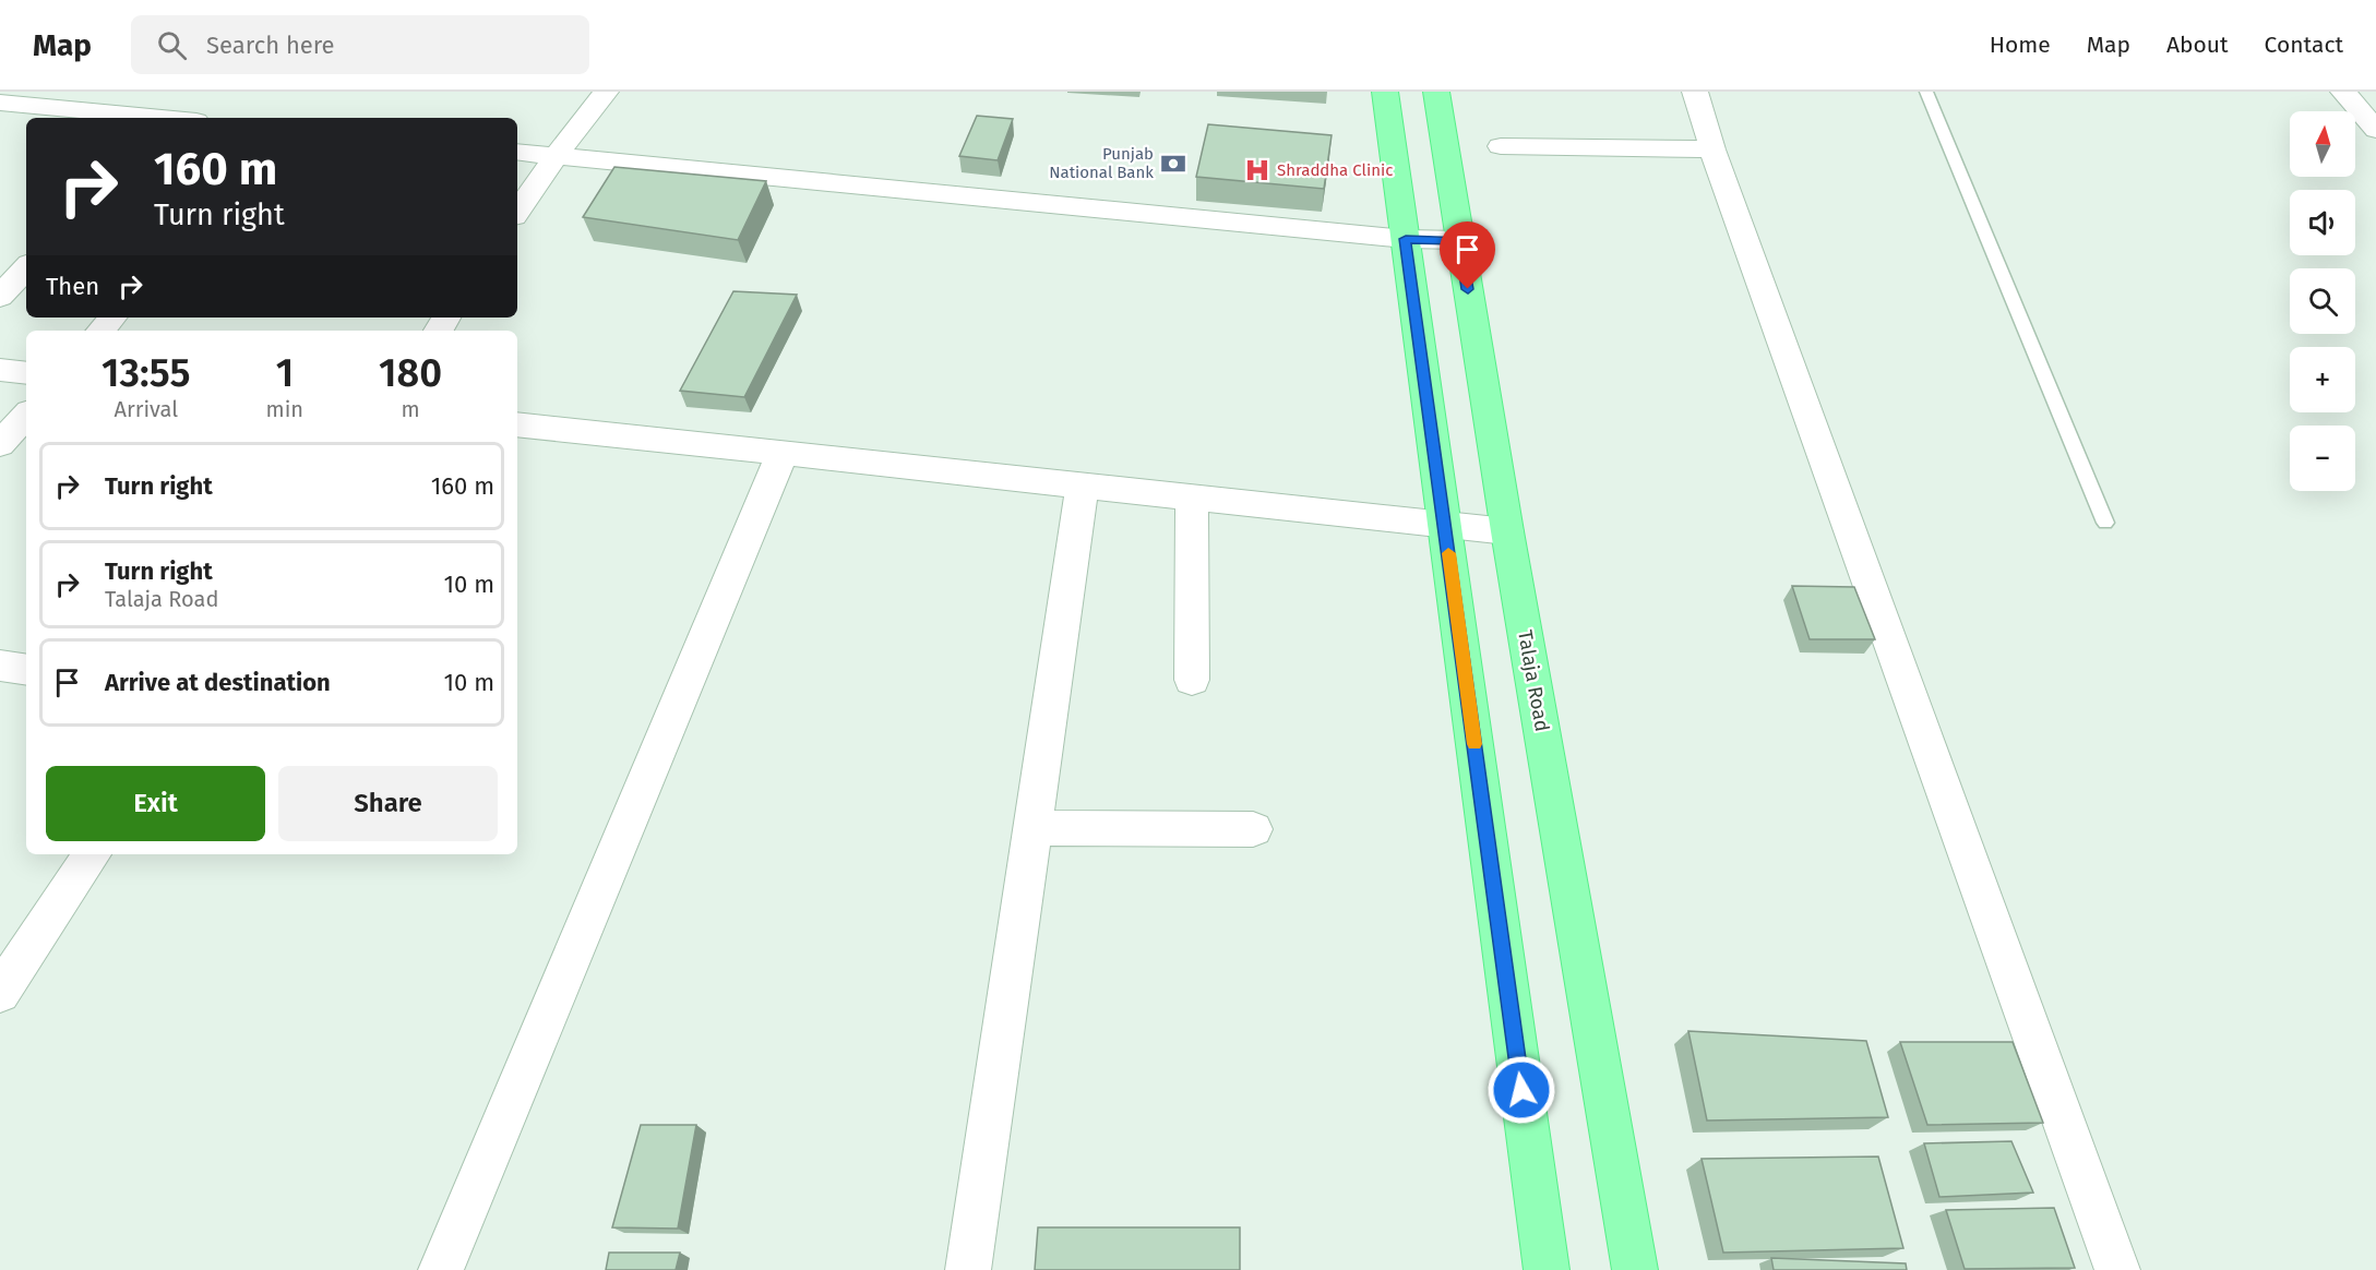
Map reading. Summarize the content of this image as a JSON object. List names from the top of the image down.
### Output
{
  "streets": {
    "main road": ["Talaja Road"]
  },
  "places": {
    "bank": ["Punjab National Bank"],
    "hospital": ["Shraddha Clinic"]
  },
  "north": "top",
  "page": {
    "header": "Map",
    "search": "Search here",
    "nav": [
      "Home",
      "Map",
      "About",
      "Contact"
    ],
    "map_buttons": ["+", "−"],
    "turn": ["160 m", "Turn right"],
    "then": "Then",
    "eta": [
      "13:55",
      "Arrival",
      "1",
      "min",
      "180",
      "m"
    ],
    "list": [
      {
        "name": "Turn right",
        "value": "160 m"
      },
      {
        "name": "Turn right",
        "note": "Talaja Road",
        "value": "10 m"
      },
      {
        "name": "Arrive at destination",
        "value": "10 m"
      }
    ],
    "buttons": ["Exit", "Share"]
  }
}
